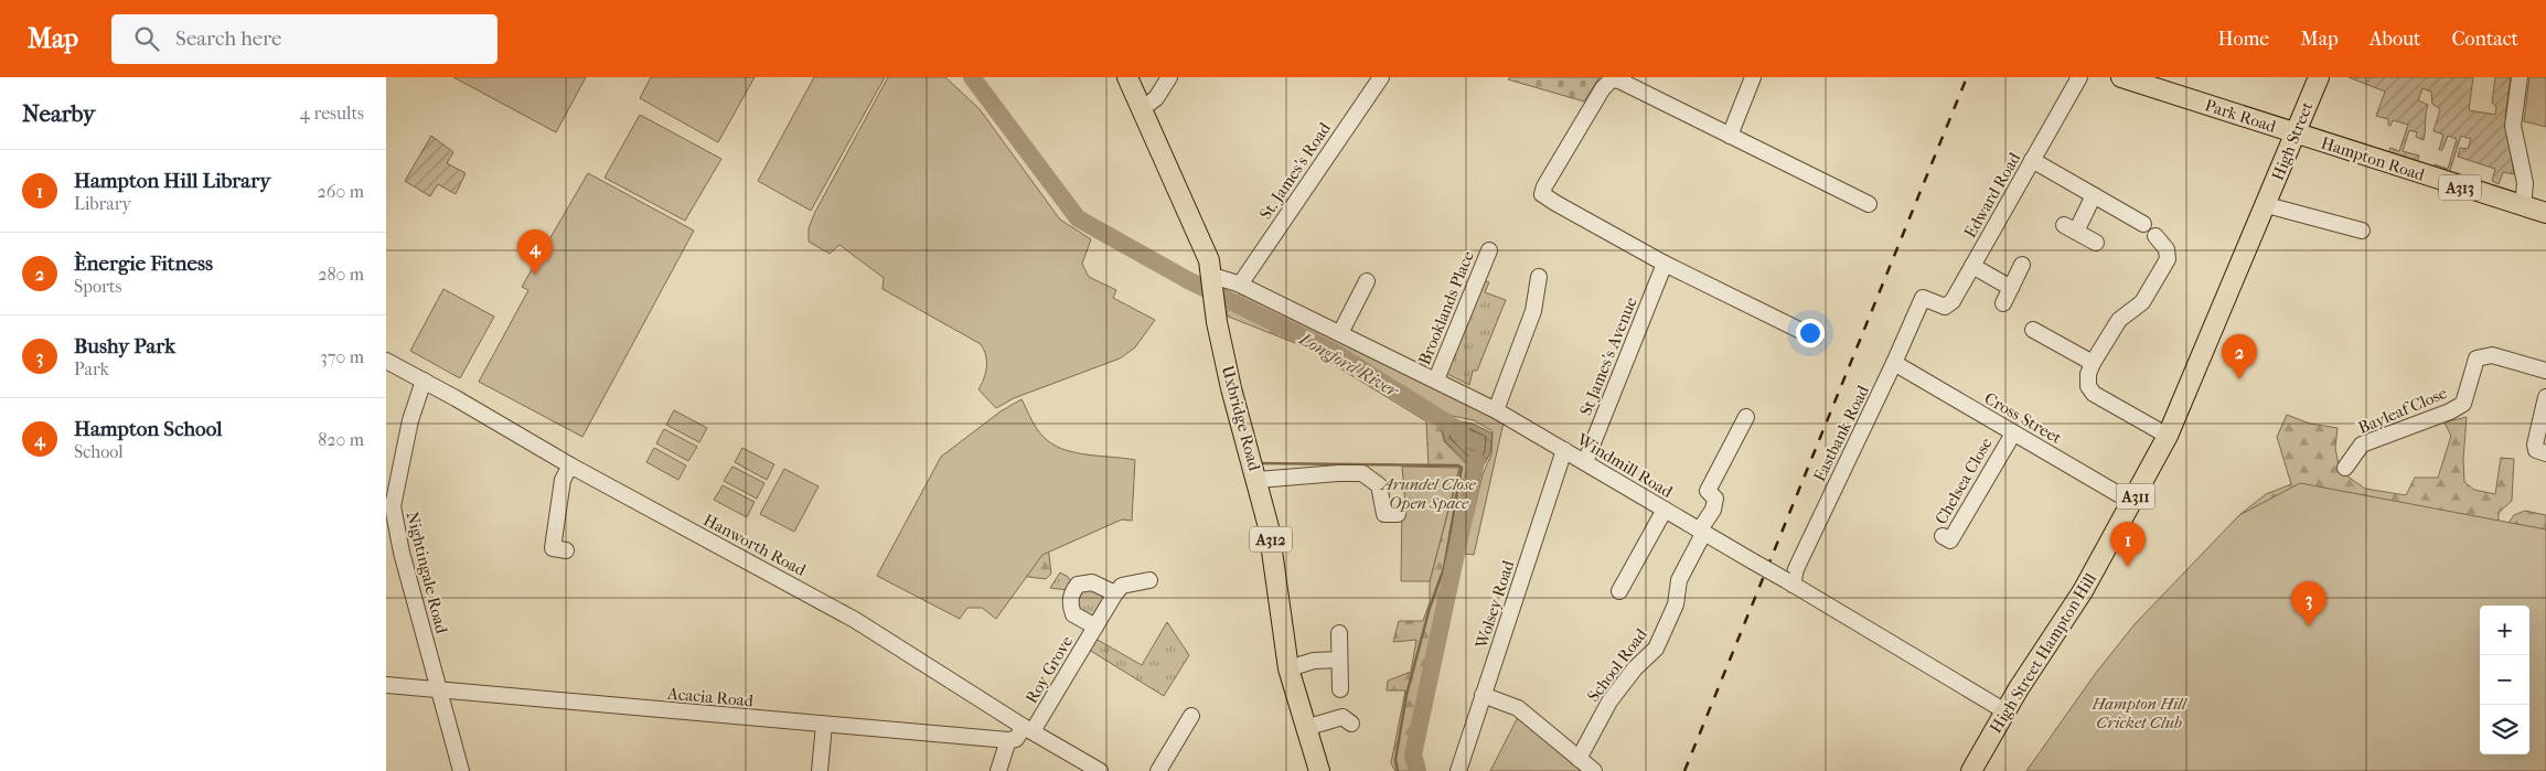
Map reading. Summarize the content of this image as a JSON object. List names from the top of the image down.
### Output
{
  "streets": {
    "main road": [
      "Park Road",
      "High Street",
      "Hampton Road",
      "A313",
      "Uxbridge Road",
      "A311",
      "A312",
      "High Street Hampton Hill"
    ],
    "street": [
      "St. James's Road",
      "Edward Road",
      "Brooklands Place",
      "St James's Avenue",
      "Bayleaf Close",
      "Cross Street",
      "Eastbank Road",
      "Windmill Road",
      "Chelsea Close",
      "Hanworth Road",
      "Nightingale Road",
      "Wolsey Road",
      "School Road",
      "Roy Grove",
      "Acacia Road"
    ]
  },
  "crossings": [
    ["Park Road", "High Street"],
    ["Park Road", "Hampton Road"],
    ["High Street", "Hampton Road"],
    ["High Street", "High Street Hampton Hill"],
    ["St. James's Road", "Windmill Road"],
    ["Edward Road", "Eastbank Road"],
    ["Brooklands Place", "Windmill Road"],
    ["St James's Avenue", "Windmill Road"],
    ["Uxbridge Road", "Windmill Road"],
    ["Cross Street", "Eastbank Road"],
    ["Cross Street", "Chelsea Close"],
    ["Cross Street", "High Street Hampton Hill"],
    ["Eastbank Road", "Windmill Road"],
    ["Windmill Road", "Wolsey Road"],
    ["Windmill Road", "High Street Hampton Hill"],
    ["Windmill Road", "School Road"],
    ["Hanworth Road", "Nightingale Road"],
    ["Hanworth Road", "Roy Grove"],
    ["Nightingale Road", "Acacia Road"]
  ],
  "water": ["Longford River"],
  "parks": ["Arundel Close Open Space", "Hampton Hill Cricket Club"],
  "page": {
    "header": "Map",
    "search": "Search here",
    "nav": [
      "Home",
      "Map",
      "About",
      "Contact"
    ],
    "heading": ["Nearby", "4 results"],
    "list": [
      {
        "mark": "1",
        "name": "Hampton Hill Library",
        "note": "Library",
        "value": "260 m"
      },
      {
        "mark": "2",
        "name": "Ènergie Fitness",
        "note": "Sports",
        "value": "280 m"
      },
      {
        "mark": "3",
        "name": "Bushy Park",
        "note": "Park",
        "value": "370 m"
      },
      {
        "mark": "4",
        "name": "Hampton School",
        "note": "School",
        "value": "820 m"
      }
    ],
    "pins": [
      "4",
      "2",
      "1",
      "3"
    ],
    "map_buttons": ["+", "−"]
  }
}
